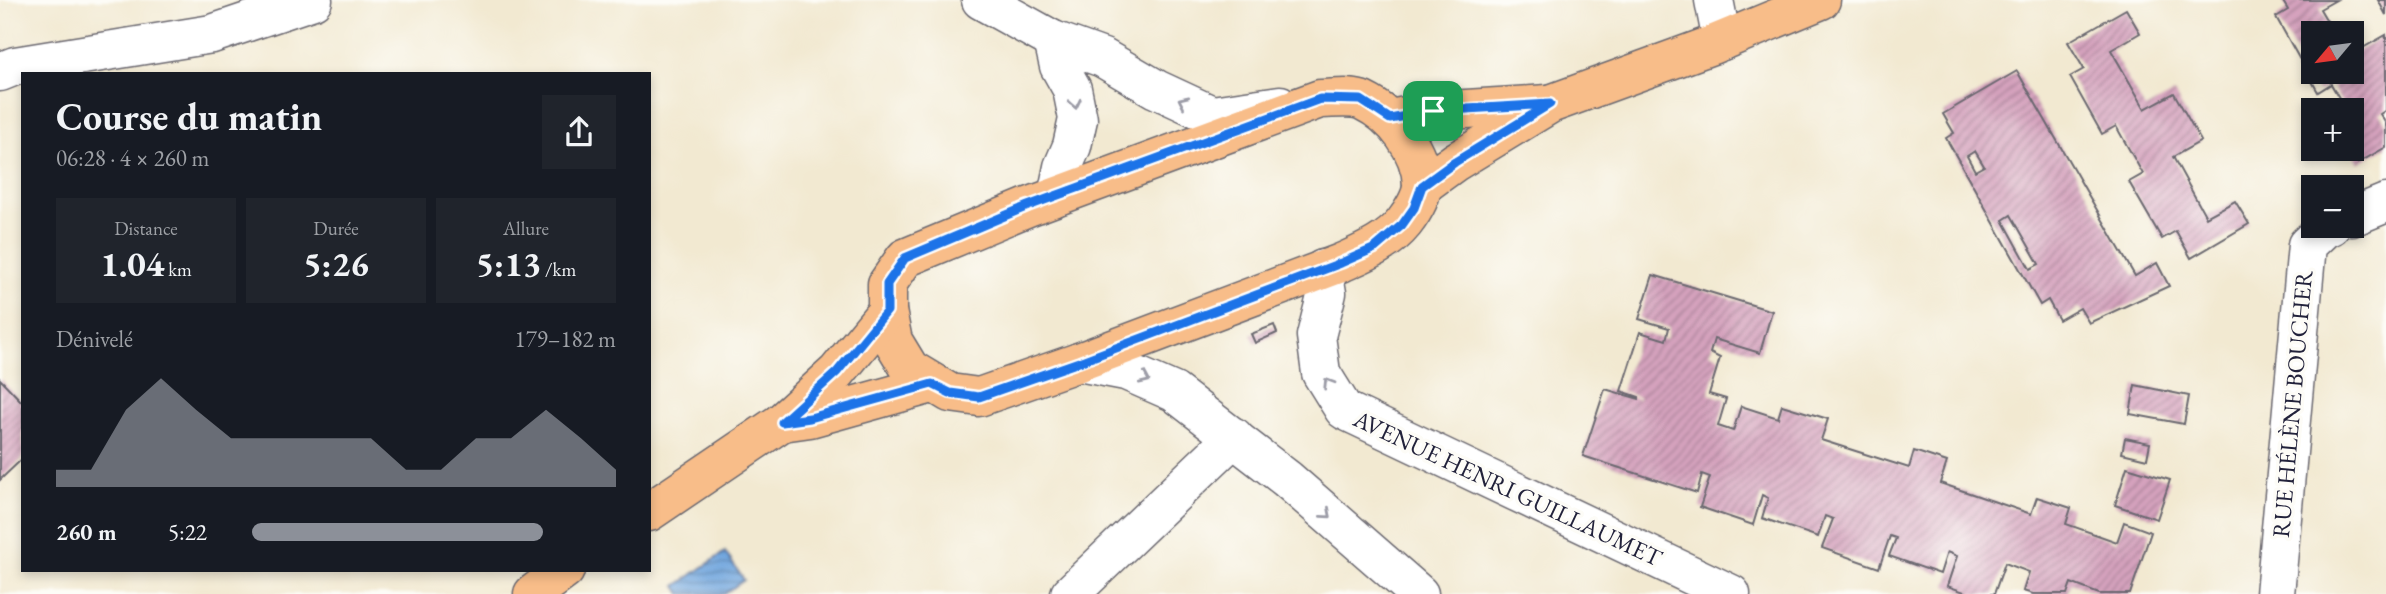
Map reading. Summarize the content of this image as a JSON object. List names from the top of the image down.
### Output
{
  "streets": {
    "street": ["RUE HÉLÈNE BOUCHER", "AVENUE HENRI GUILLAUMET"]
  },
  "north": "bottom left",
  "page": {
    "map_buttons": ["+", "−"],
    "heading": ["Course du matin", "06:28 · 4 × 260 m"],
    "stats": [
      ["Distance", "1.04 km"],
      ["Durée", "5:26"],
      ["Allure", "5:13 /km"]
    ],
    "chart": ["Dénivelé", "179–182 m"],
    "list": [
      {
        "name": "260 m",
        "note": "5:22"
      }
    ]
  }
}
